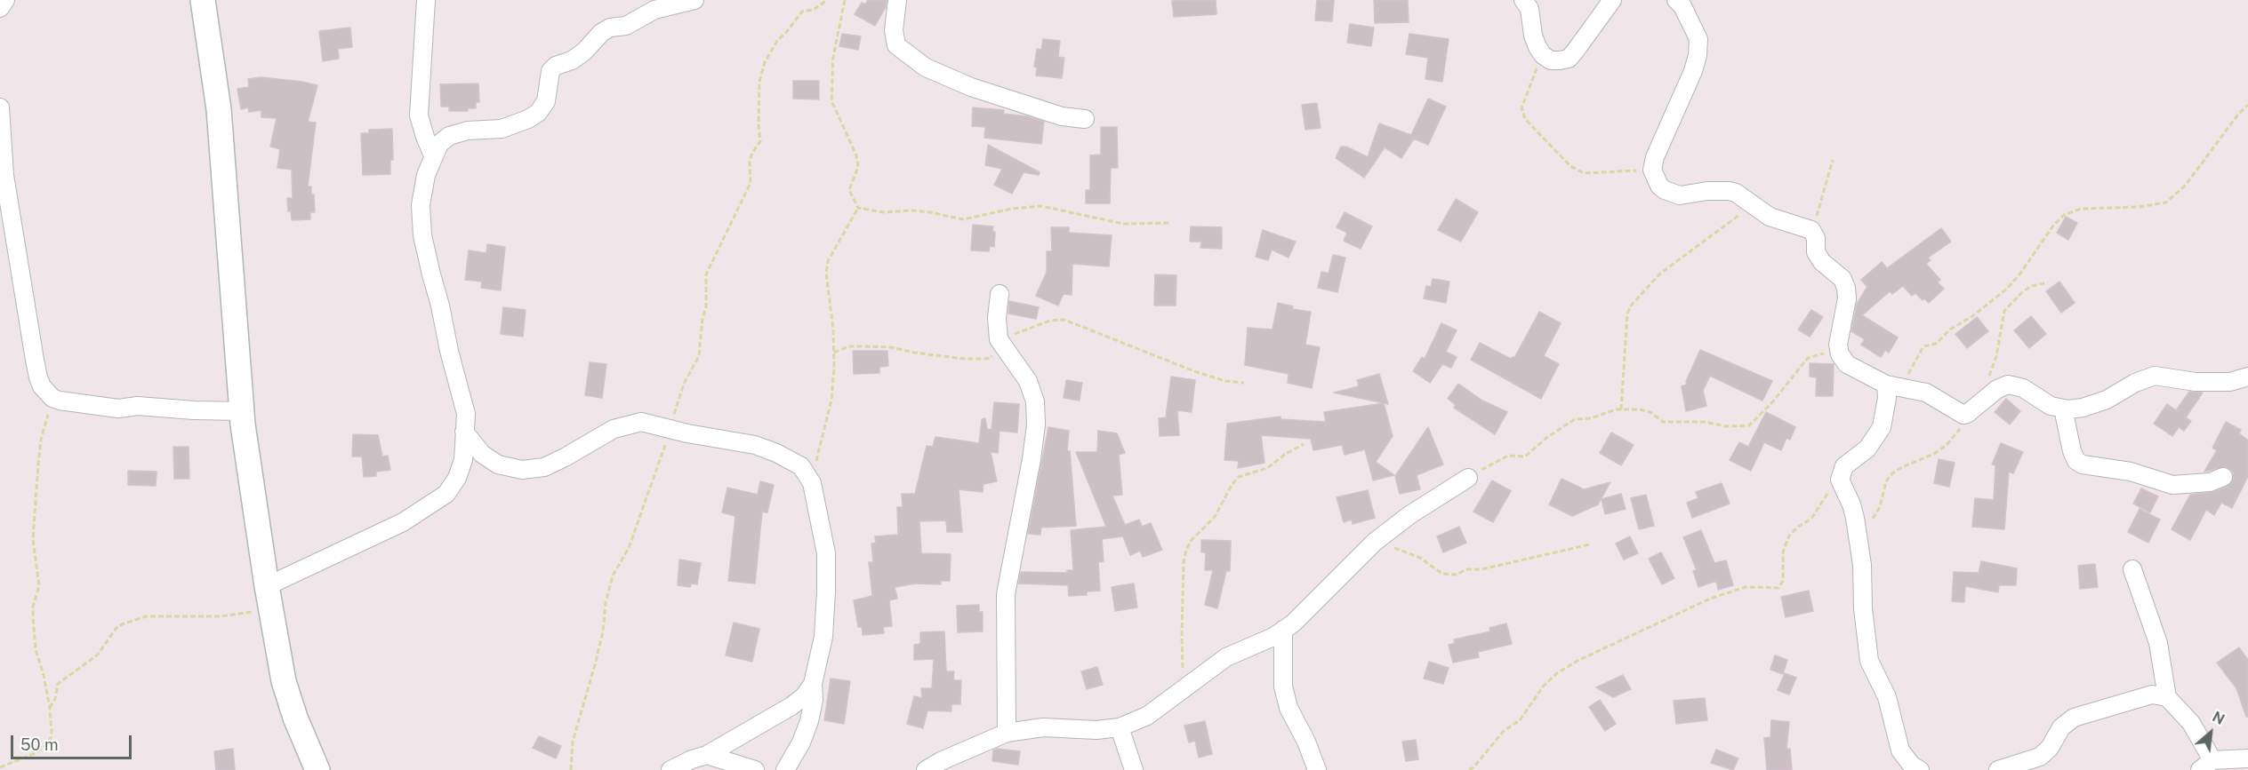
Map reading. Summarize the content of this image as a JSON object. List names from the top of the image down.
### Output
{
  "scale_bar": "50 m",
  "north": "top right"
}
